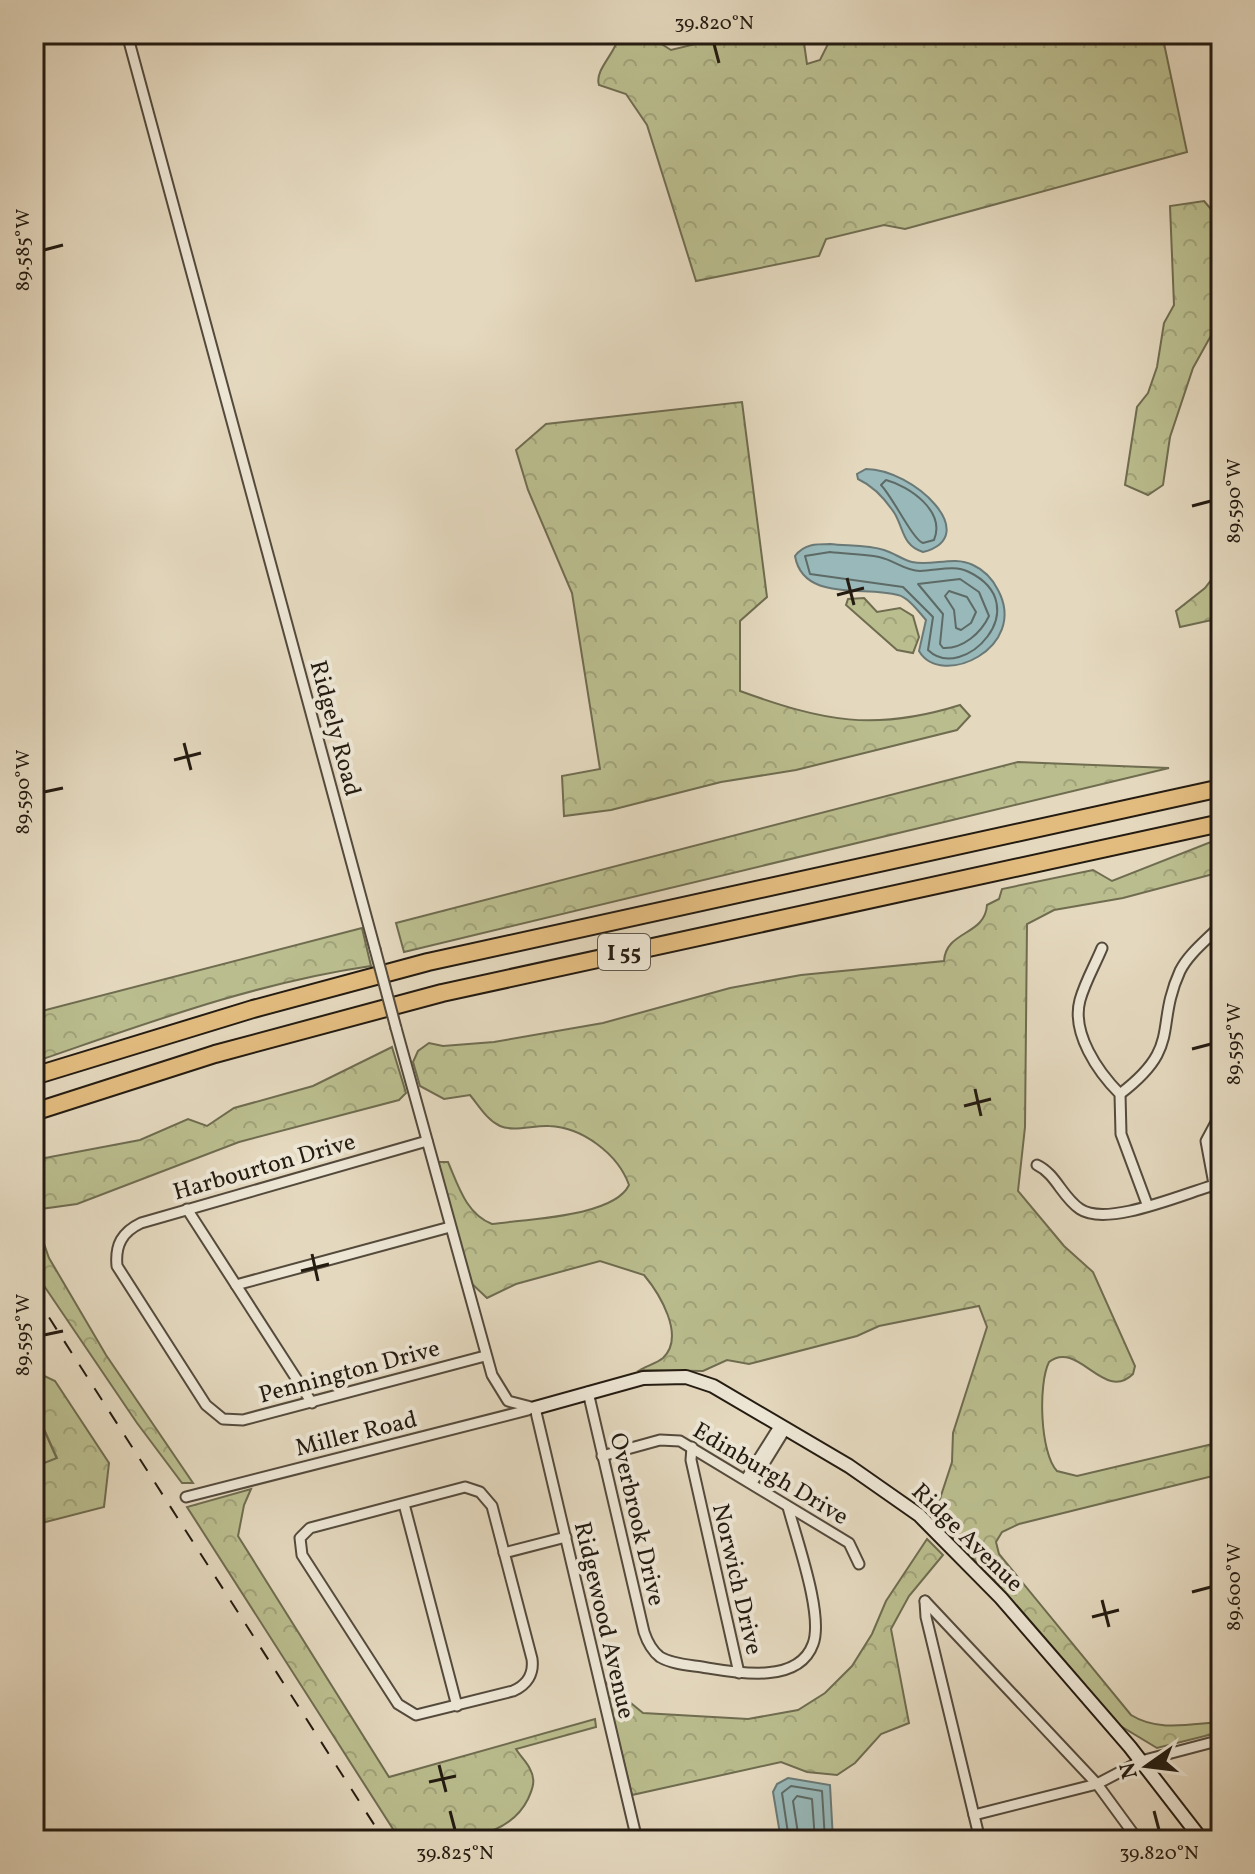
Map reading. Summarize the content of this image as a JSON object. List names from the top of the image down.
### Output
{
  "streets": {
    "highway": ["I 55"],
    "street": [
      "Ridgely Road",
      "Harbourton Drive",
      "Pennington Drive",
      "Miller Road",
      "Edinburgh Drive",
      "Overbrook Drive",
      "Ridge Avenue",
      "Norwich Drive",
      "Ridgewood Avenue"
    ]
  },
  "crossings": [
    ["Ridgely Road", "Harbourton Drive"],
    ["Ridgely Road", "Pennington Drive"],
    ["Ridgely Road", "Miller Road"],
    ["Ridgely Road", "Ridge Avenue"],
    ["Ridgely Road", "Ridgewood Avenue"],
    ["Harbourton Drive", "Pennington Drive"],
    ["Miller Road", "Ridge Avenue"],
    ["Miller Road", "Ridgewood Avenue"],
    ["Edinburgh Drive", "Overbrook Drive"],
    ["Edinburgh Drive", "Norwich Drive"],
    ["Overbrook Drive", "Ridge Avenue"],
    ["Overbrook Drive", "Norwich Drive"],
    ["Ridge Avenue", "Ridgewood Avenue"]
  ],
  "north": "left",
  "coordinates": [
    "39.820°N",
    "89.585°W",
    "89.590°W",
    "89.595°W",
    "89.600°W",
    "39.825°N"
  ]
}
